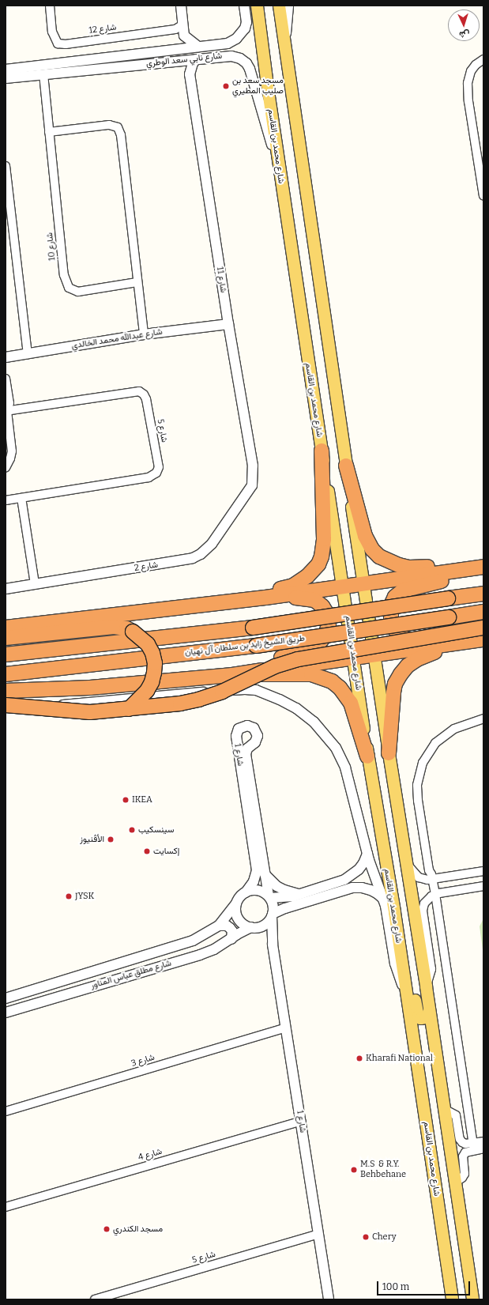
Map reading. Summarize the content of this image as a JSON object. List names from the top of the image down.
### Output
{
  "streets": {
    "highway": ["طريق الشيخ زايد بن سلطان آل نهيان"],
    "main road": ["شارع محمد بن القاسم"],
    "street": [
      "شارع 12",
      "شارع نابي سعد الوطري",
      "شارع 10",
      "شارع 11",
      "شارع عبدالله محمد الخالدي",
      "شارع 5",
      "شارع 2",
      "شارع 1",
      "شارع مطلق عباس المناور",
      "شارع 3",
      "شارع 4"
    ]
  },
  "crossings": [
    ["شارع نابي سعد الوطري", "شارع محمد بن القاسم"],
    ["شارع نابي سعد الوطري", "شارع 10"],
    ["شارع 11", "شارع عبدالله محمد الخالدي"],
    ["شارع 11", "شارع 2"],
    ["شارع 5", "شارع 1"],
    ["شارع 1", "شارع مطلق عباس المناور"],
    ["شارع 1", "شارع 3"],
    ["شارع 1", "شارع 4"]
  ],
  "places": [
    "مسجد سعد بن صليب المطيري",
    "IKEA",
    "سينسكيب",
    "الأڤنيوز",
    "إكسايت",
    "JYSK",
    "Kharafi National",
    "M.S. & R.Y. Behbehane",
    "مسجد الكندري",
    "Chery"
  ],
  "scale_bar": "100 m",
  "north": "bottom"
}
